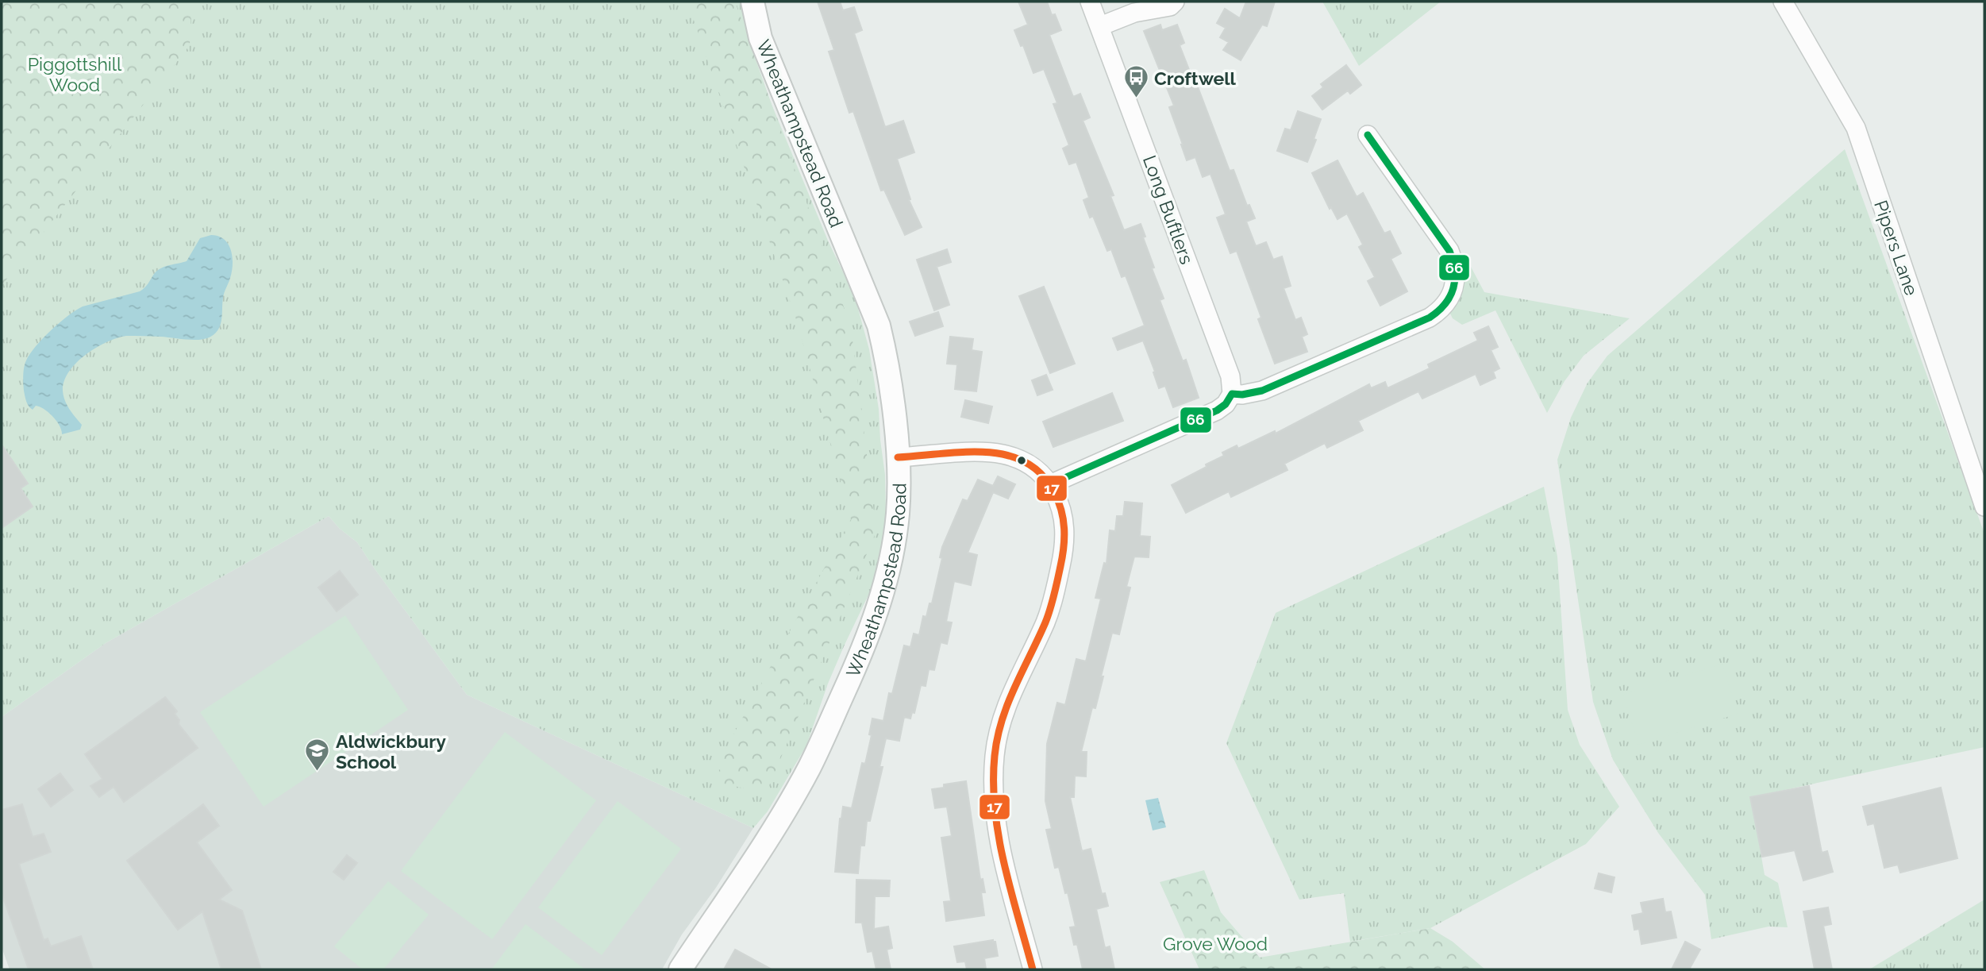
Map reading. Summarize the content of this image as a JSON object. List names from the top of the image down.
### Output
{
  "streets": {
    "street": ["Wheathampstead Road", "Long Buftlers", "Pipers Lane"]
  },
  "parks": ["Piggottshill Wood", "Grove Wood"],
  "places": {
    "bus stop": ["Croftwell"],
    "school or university": ["Aldwickbury School"]
  },
  "lines": ["transit line 66", "transit line 17"]
}
